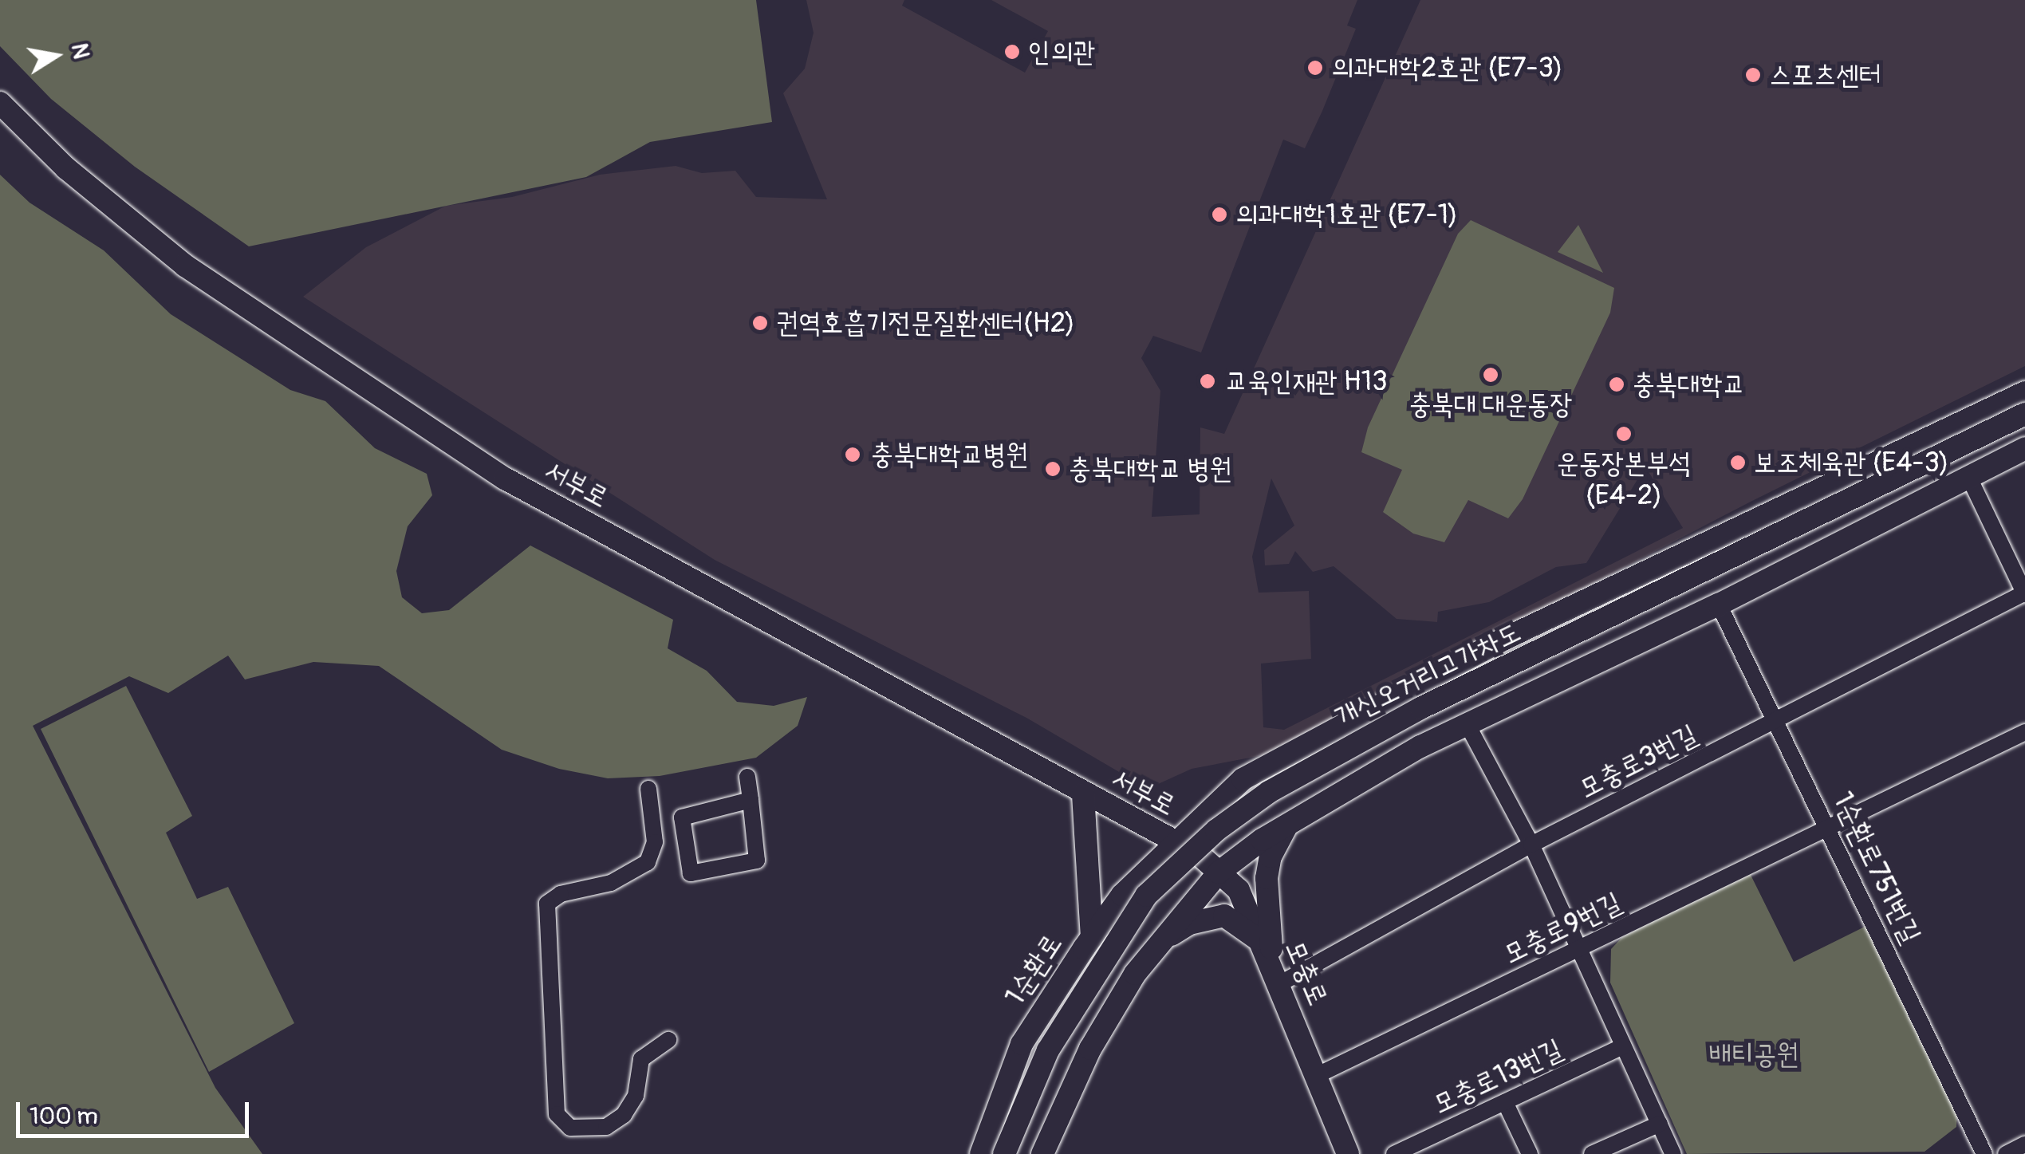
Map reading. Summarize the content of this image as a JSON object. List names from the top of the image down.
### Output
{
  "streets": {
    "main road": [
      "서부로",
      "개신오거리고가차도",
      "1순환로",
      "모충로"
    ],
    "street": [
      "모충로3번길",
      "1순환로751번길",
      "모충로9번길",
      "모충로13번길"
    ]
  },
  "crossings": [
    ["서부로", "1순환로"],
    ["서부로", "모충로"],
    ["모충로3번길", "1순환로751번길"],
    ["모충로3번길", "모충로"],
    ["1순환로751번길", "모충로9번길"],
    ["모충로9번길", "모충로"],
    ["1순환로", "모충로"]
  ],
  "parks": ["배티공원"],
  "places": [
    "인의관",
    "의과대학2호관 (E7-3)",
    "스포츠센터",
    "의과대학1호관 (E7-1)",
    "권역호흡기전문질환센터(H2)",
    "충북대 대운동장",
    "교육인재관 H13",
    "충북대학교",
    "운동장본부석 (E4-2)",
    "충북대학교병원",
    "보조체육관 (E4-3)",
    "충북대학교 병원"
  ],
  "scale_bar": "100 m",
  "north": "right"
}
